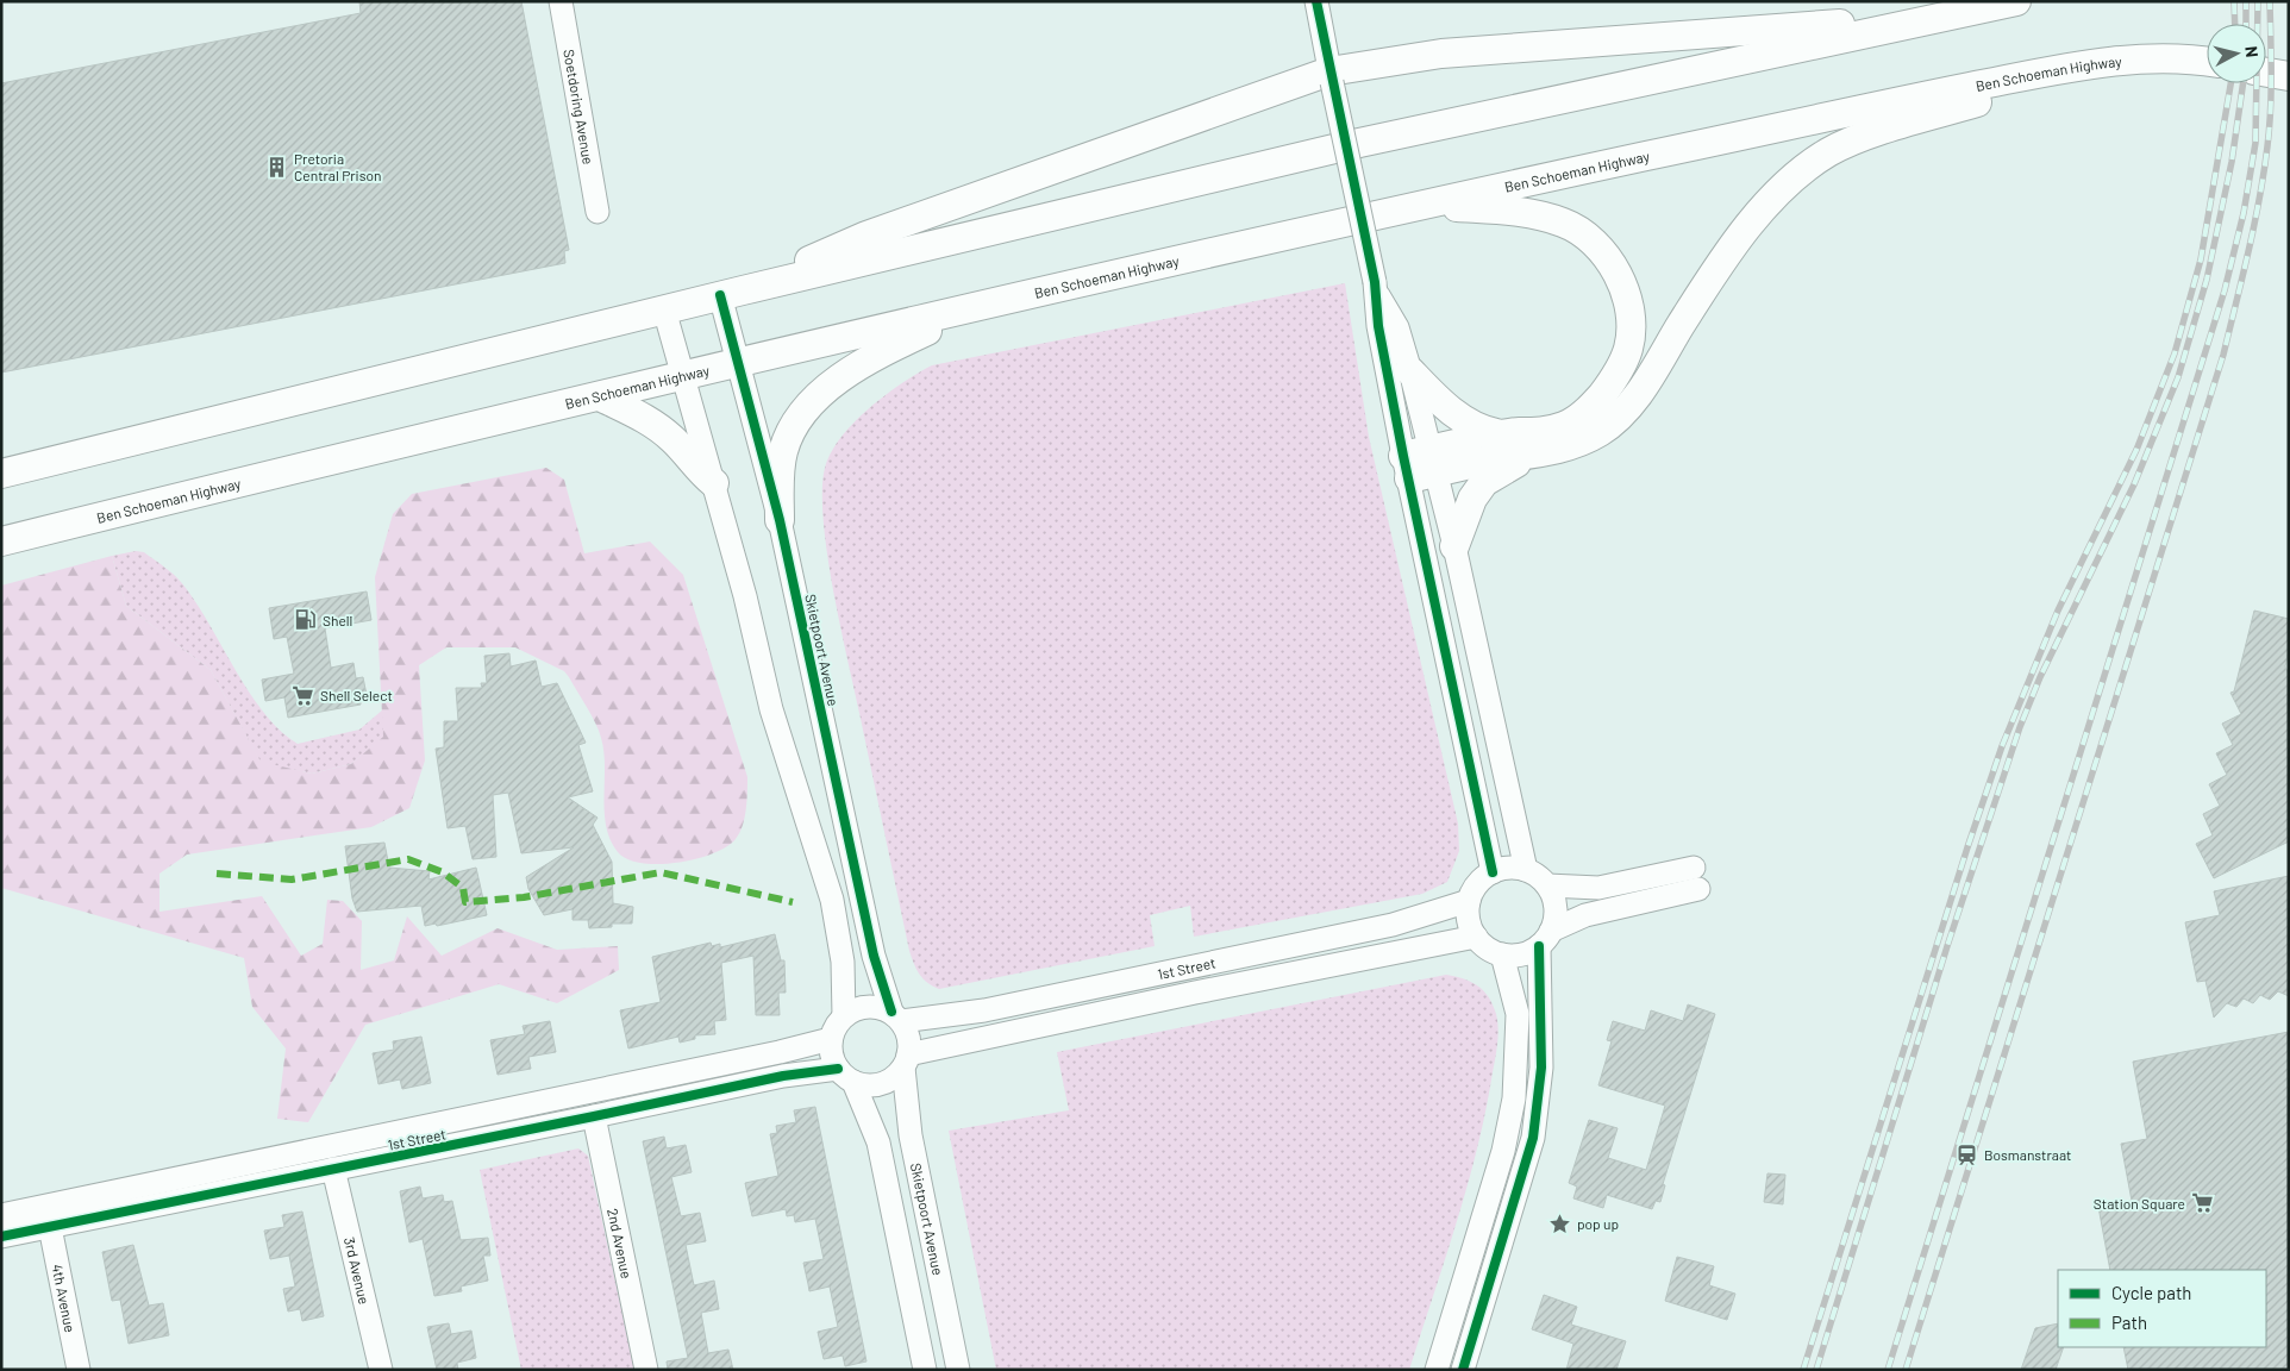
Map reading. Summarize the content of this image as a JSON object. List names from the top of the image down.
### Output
{
  "streets": {
    "main road": ["Ben Schoeman Highway"],
    "street": [
      "Soetdoring Avenue",
      "Skietpoort Avenue",
      "1st Street",
      "2nd Avenue",
      "3rd Avenue",
      "4th Avenue"
    ]
  },
  "crossings": [
    ["Ben Schoeman Highway", "Skietpoort Avenue"],
    ["Skietpoort Avenue", "1st Street"],
    ["1st Street", "2nd Avenue"],
    ["1st Street", "3rd Avenue"],
    ["1st Street", "4th Avenue"]
  ],
  "places": {
    "building": ["Pretoria Central Prison"],
    "fuel station": ["Shell"],
    "supermarket": ["Shell Select", "Station Square"],
    "station": ["Bosmanstraat"],
    "place": ["pop up"]
  },
  "legend": ["Cycle path", "Path"],
  "north": "right"
}
